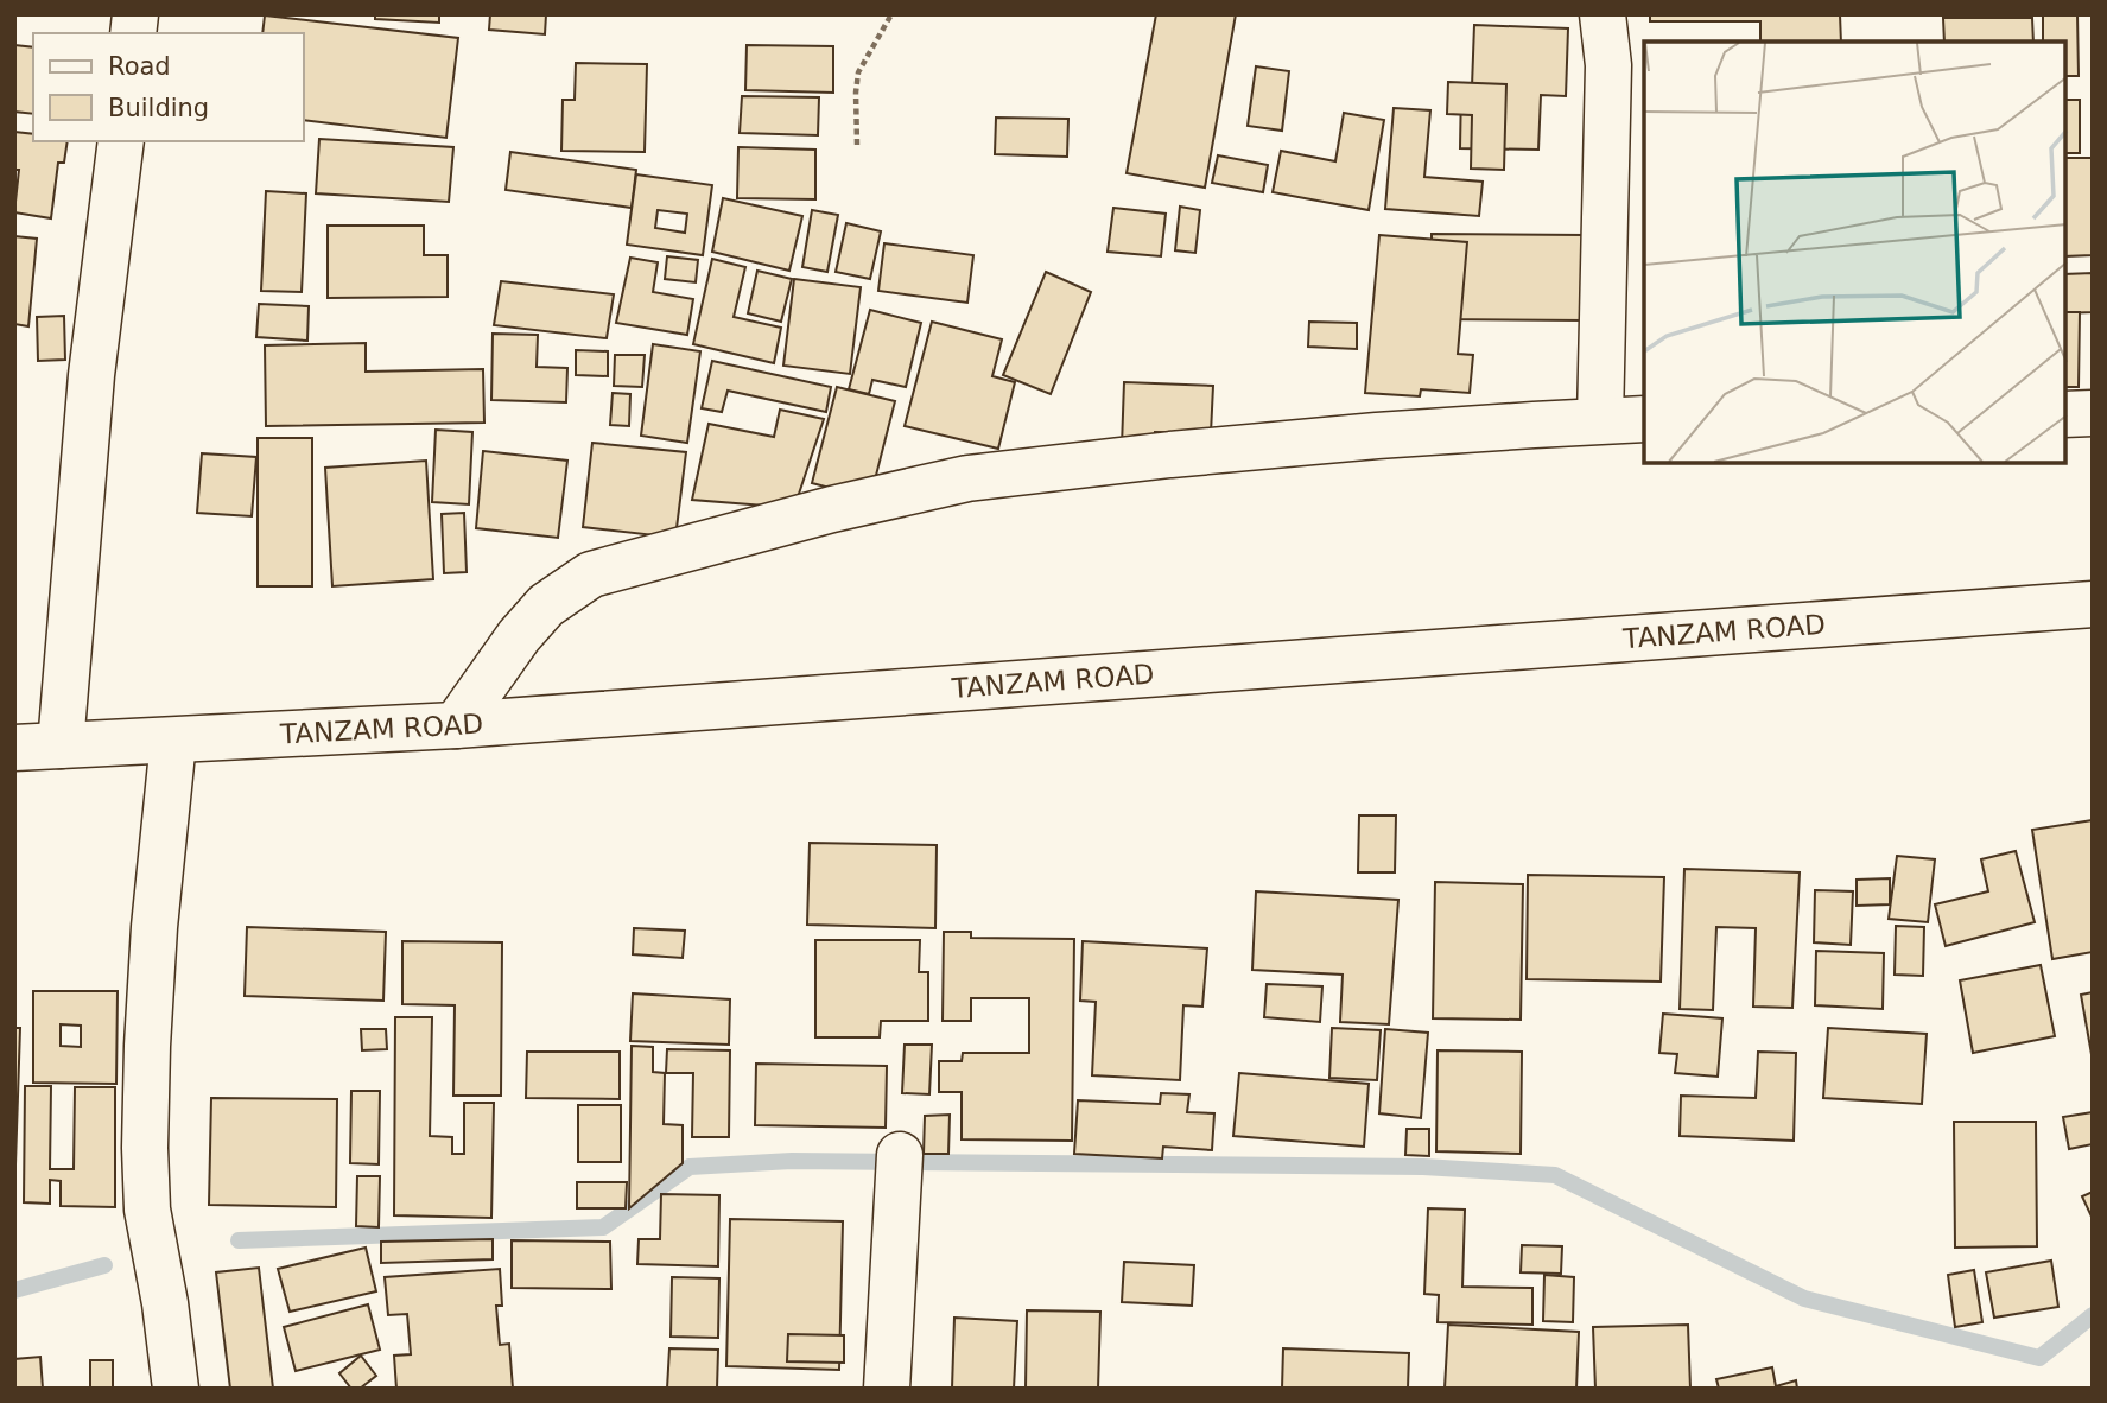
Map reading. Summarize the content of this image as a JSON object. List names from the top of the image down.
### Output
{
  "streets": {
    "main road": ["TANZAM ROAD"]
  },
  "legend": ["Road", "Building"]
}
